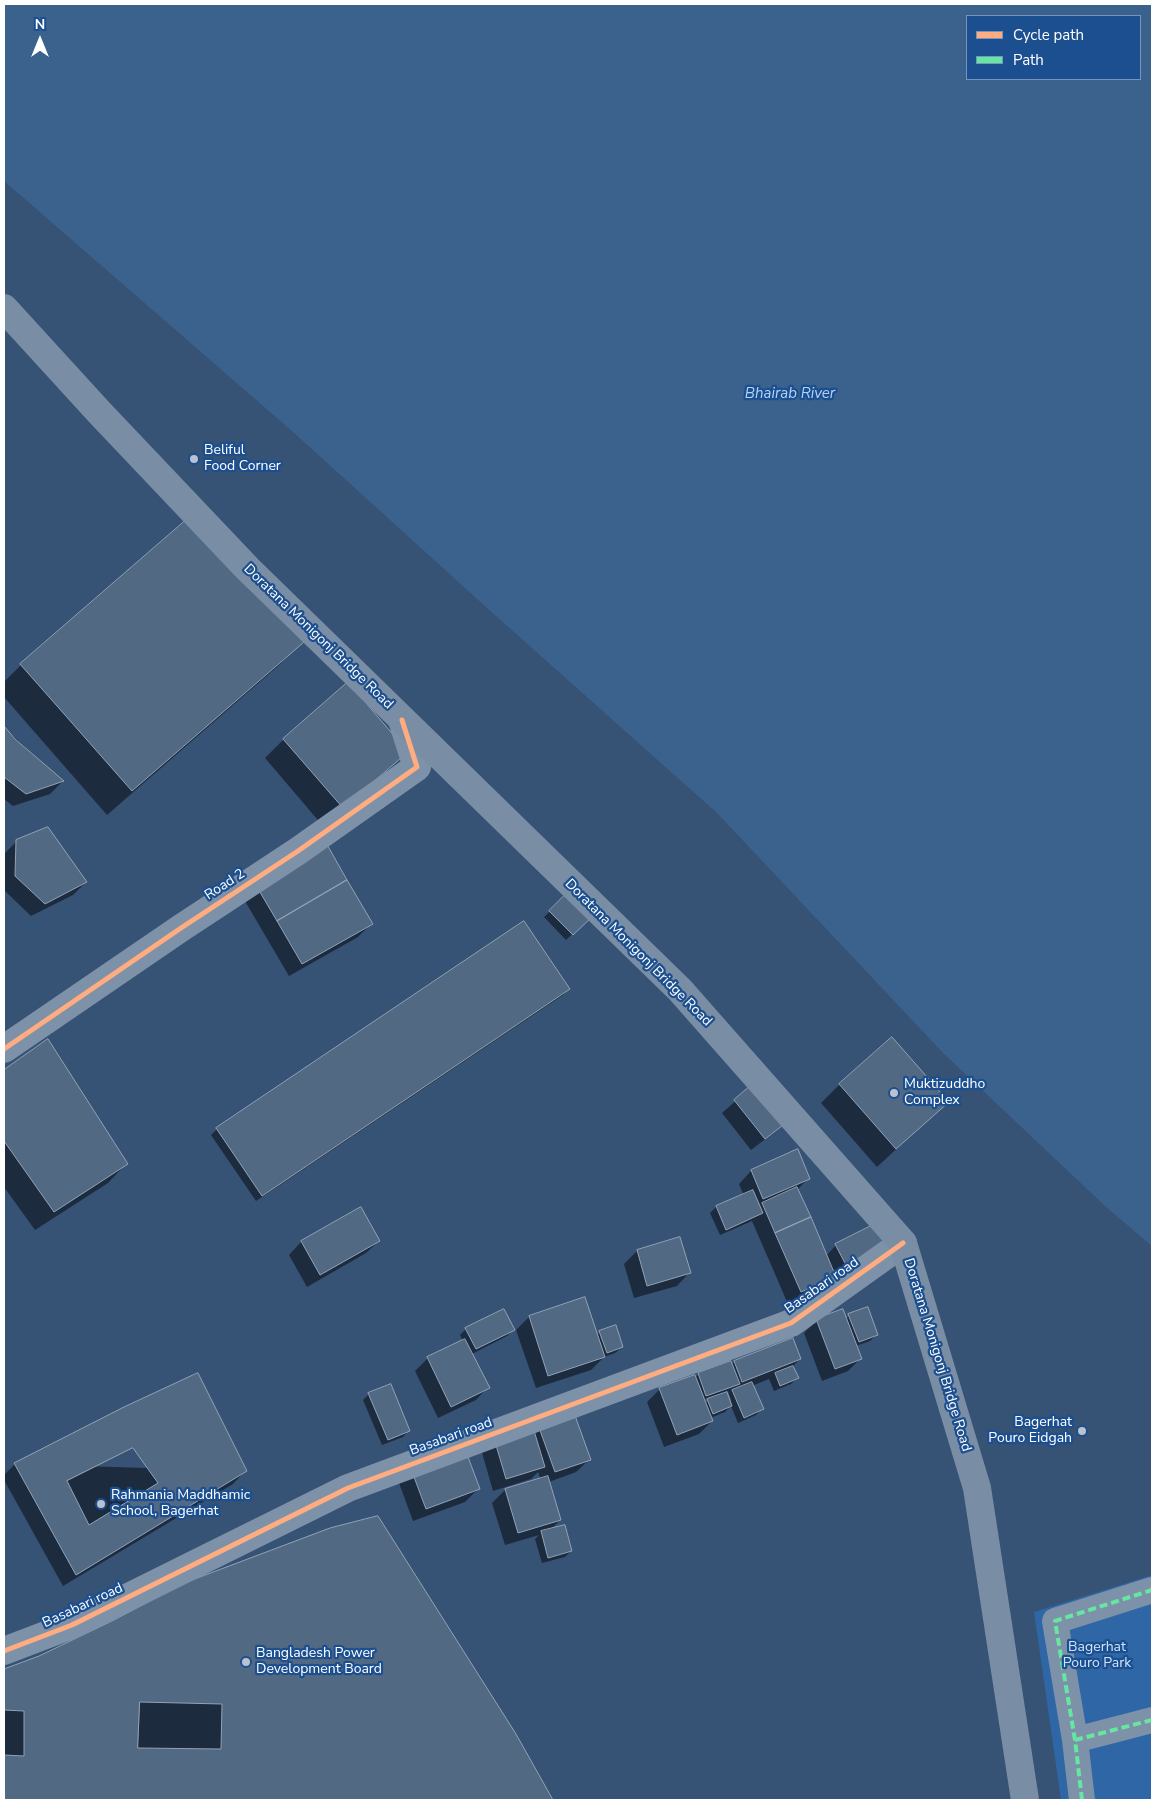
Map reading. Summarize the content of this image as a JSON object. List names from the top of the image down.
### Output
{
  "streets": {
    "main road": ["Doratana Monigonj Bridge Road"],
    "street": ["Road 2", "Basabari road"]
  },
  "crossings": [
    ["Doratana Monigonj Bridge Road", "Road 2"],
    ["Doratana Monigonj Bridge Road", "Basabari road"]
  ],
  "water": ["Bhairab River"],
  "parks": ["Bagerhat Pouro Park"],
  "places": [
    "Beliful Food Corner",
    "Muktizuddho Complex",
    "Bagerhat Pouro Eidgah",
    "Rahmania Maddhamic School, Bagerhat",
    "Bangladesh Power Development Board"
  ],
  "legend": ["Cycle path", "Path"],
  "north": "top"
}
